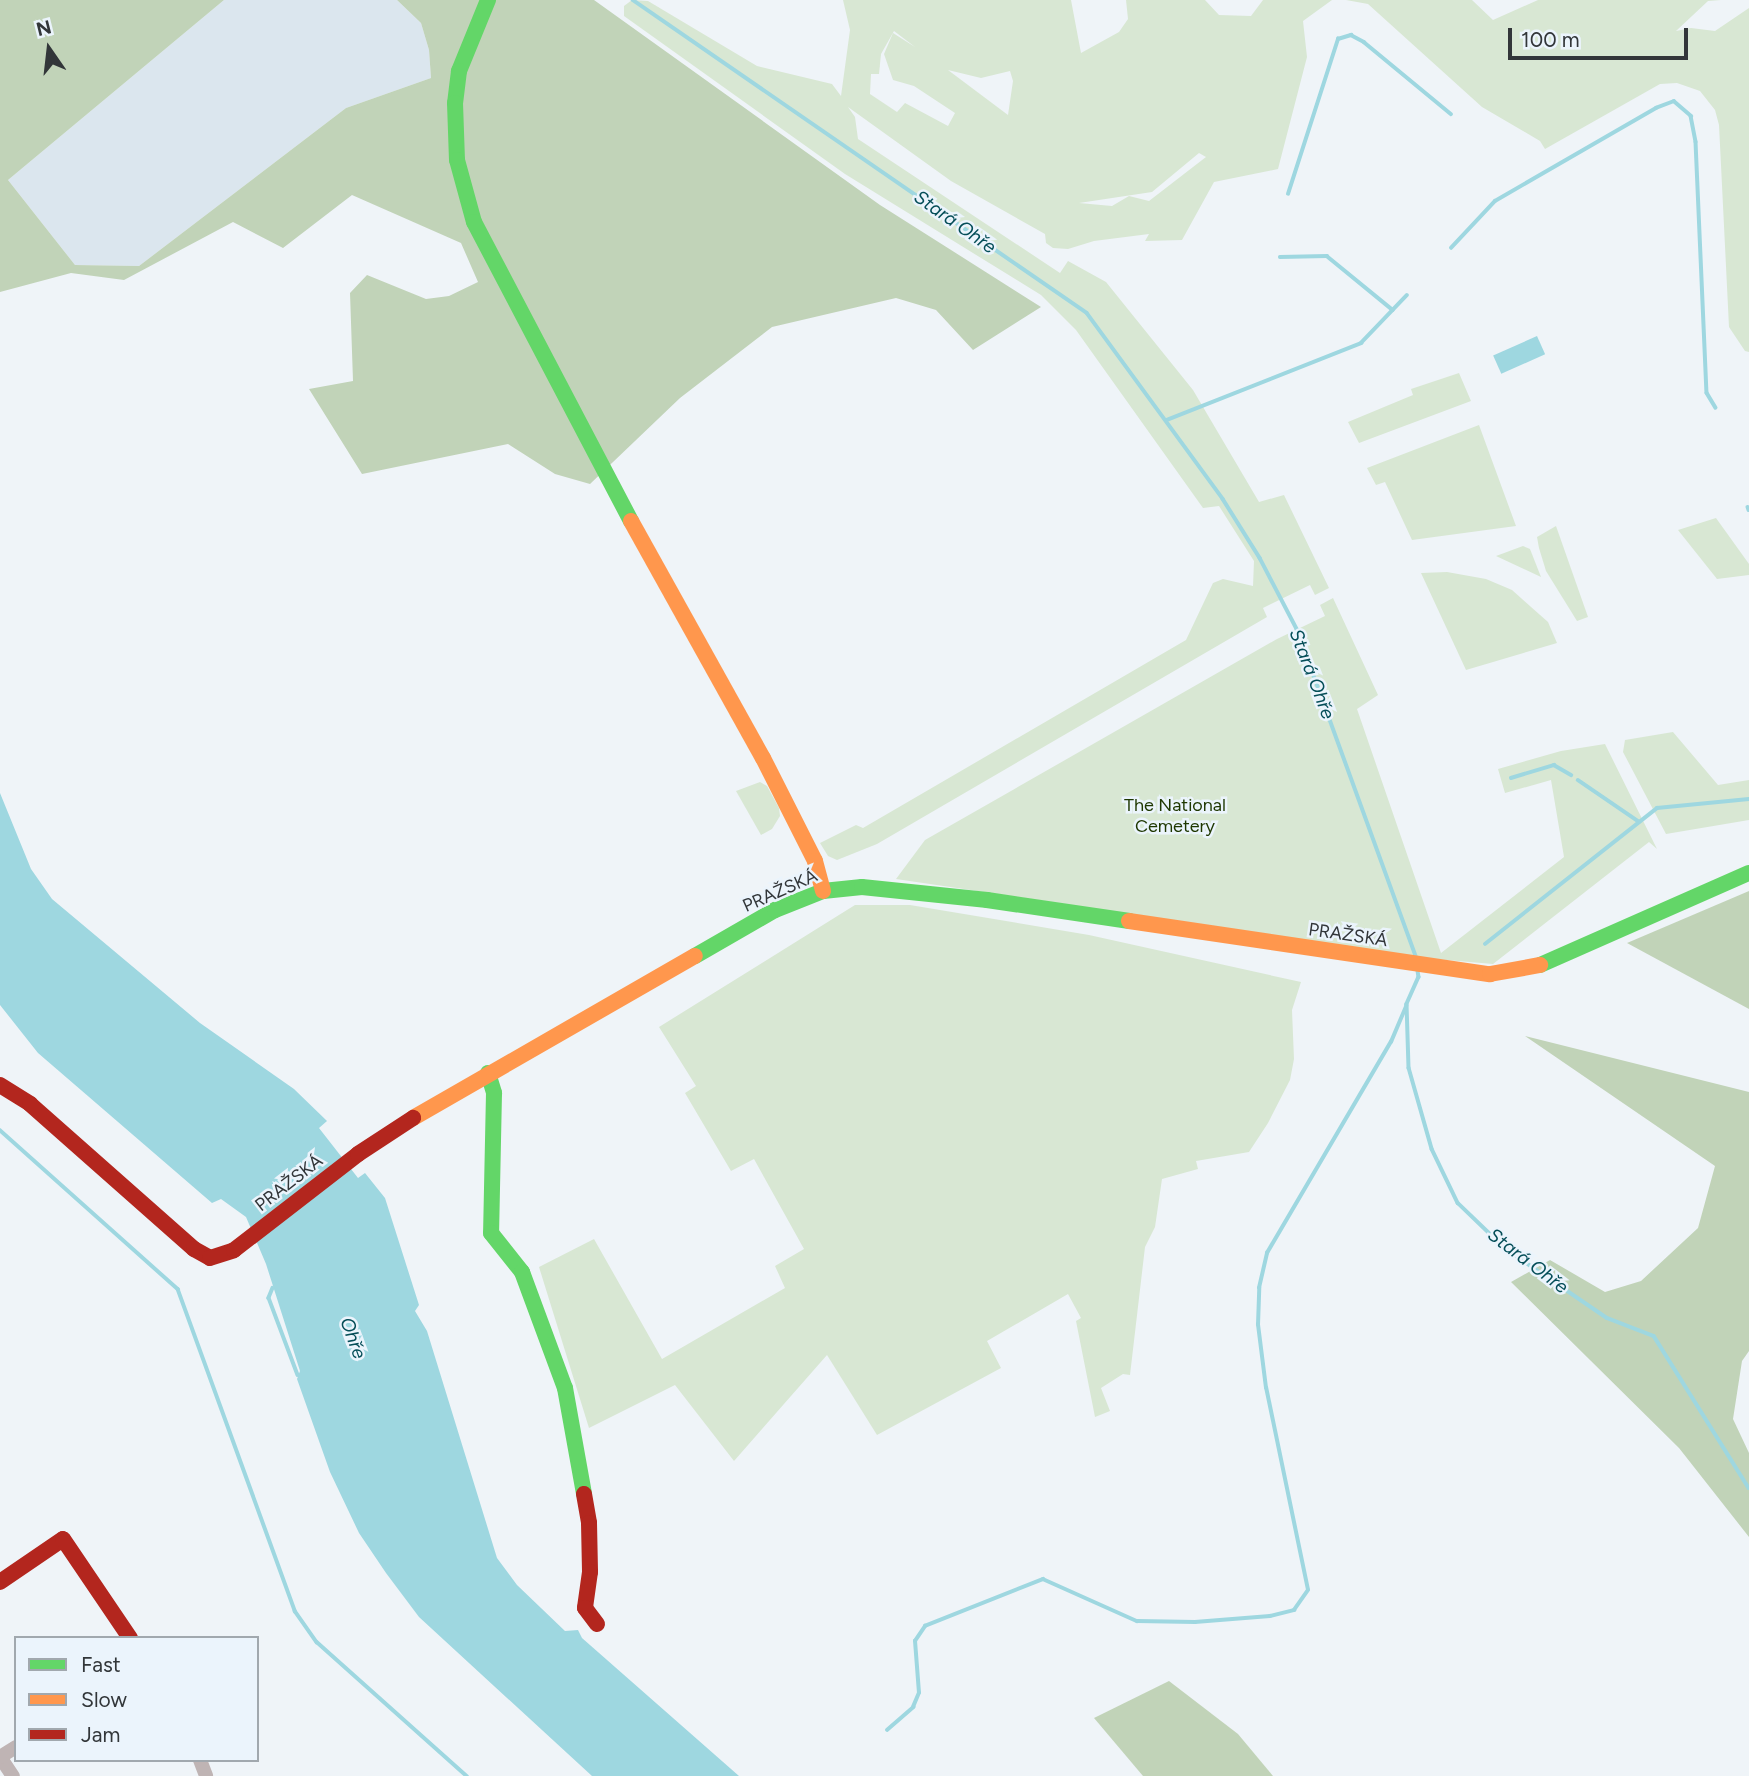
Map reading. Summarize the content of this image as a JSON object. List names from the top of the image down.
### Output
{
  "streets": {
    "main road": ["PRAŽSKÁ"]
  },
  "water": ["Stará Ohře", "Ohře"],
  "parks": ["The National Cemetery"],
  "legend": ["Fast", "Slow", "Jam"],
  "scale_bar": "100 m",
  "north": "top"
}
